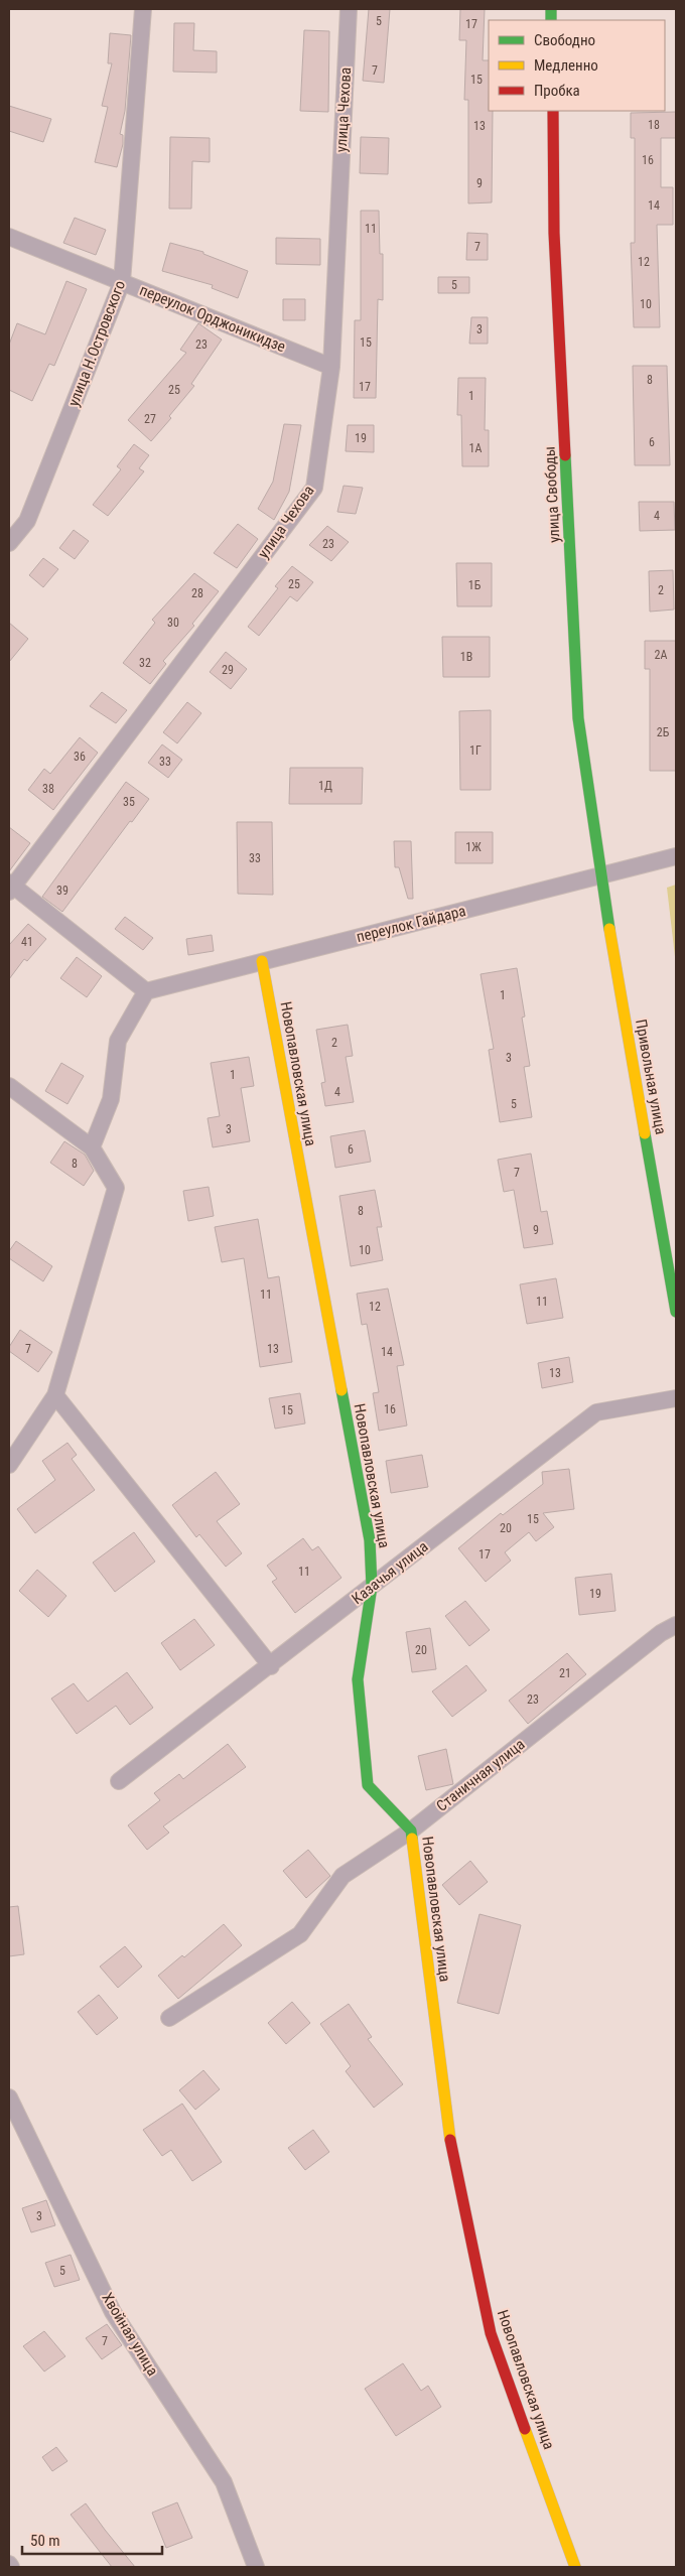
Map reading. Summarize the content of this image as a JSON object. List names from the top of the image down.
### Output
{
  "streets": {
    "street": [
      "улица Чехова",
      "переулок Орджоникидзе",
      "улица Н.Островского",
      "улица Свободы",
      "переулок Гайдара",
      "Новопавловская улица",
      "Привольная улица",
      "Казачья улица",
      "Станичная улица",
      "Хвойная улица"
    ]
  },
  "crossings": [
    ["улица Чехова", "переулок Орджоникидзе"],
    ["переулок Орджоникидзе", "улица Н.Островского"],
    ["улица Свободы", "переулок Гайдара"],
    ["улица Свободы", "Привольная улица"],
    ["переулок Гайдара", "Новопавловская улица"],
    ["переулок Гайдара", "Привольная улица"],
    ["Новопавловская улица", "Казачья улица"],
    ["Новопавловская улица", "Станичная улица"]
  ],
  "house_numbers": [
    "5",
    "17",
    "7",
    "15",
    "18",
    "13",
    "16",
    "9",
    "14",
    "11",
    "7",
    "12",
    "5",
    "10",
    "3",
    "15",
    "23",
    "8",
    "17",
    "25",
    "1",
    "27",
    "19",
    "6",
    "1А",
    "4",
    "23",
    "25",
    "1Б",
    "2",
    "28",
    "30",
    "2А",
    "1В",
    "32",
    "29",
    "2Б",
    "1Г",
    "36",
    "33",
    "1Д",
    "38",
    "35",
    "1Ж",
    "33",
    "39",
    "41",
    "1",
    "2",
    "3",
    "1",
    "4",
    "5",
    "3",
    "6",
    "8",
    "7",
    "8",
    "9",
    "10",
    "11",
    "11",
    "12",
    "7",
    "13",
    "14",
    "13",
    "16",
    "15",
    "15",
    "20",
    "17",
    "11",
    "19",
    "20",
    "21",
    "23",
    "3",
    "5",
    "7"
  ],
  "legend": ["Свободно", "Медленно", "Пробка"],
  "scale_bar": "50 m"
}
